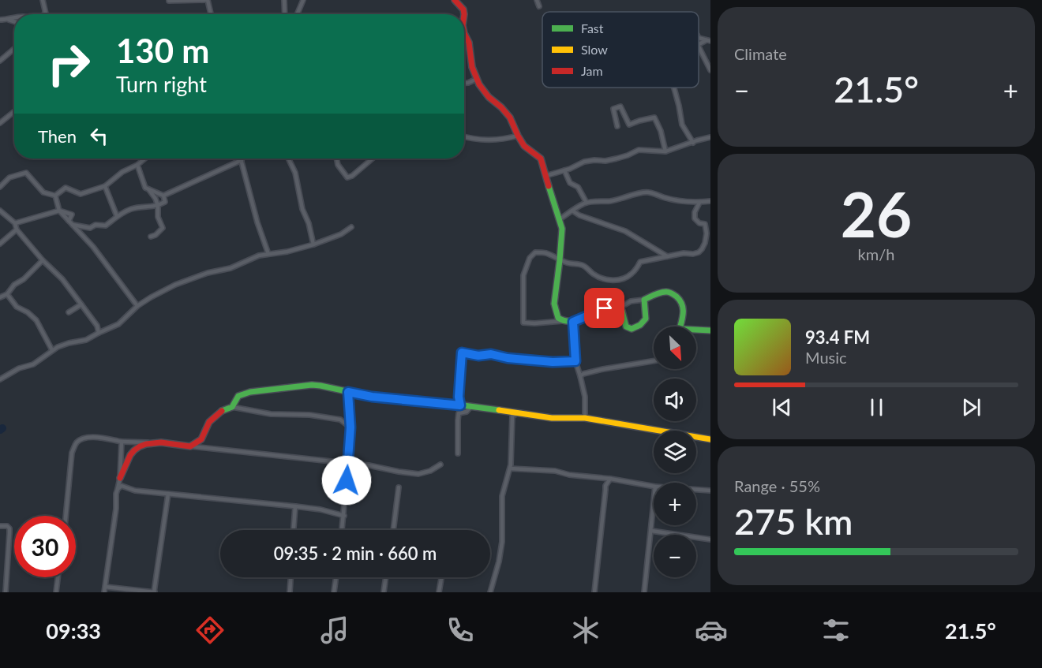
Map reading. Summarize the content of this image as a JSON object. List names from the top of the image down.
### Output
{
  "legend": ["Fast", "Slow", "Jam"],
  "north": "bottom right",
  "page": {
    "tile": [
      "Climate",
      ["26", "km/h"],
      ["Range · 55%", "275 km"]
    ],
    "turn": ["130 m", "Turn right"],
    "heat": ["−", "21.5°", "+"],
    "then": "Then",
    "song": ["93.4 FM", "Music"],
    "map_buttons": ["+", "−"],
    "limit": "30",
    "trip": "09:35 · 2 min · 660 m",
    "tabs": ["09:33", "21.5°"]
  }
}
